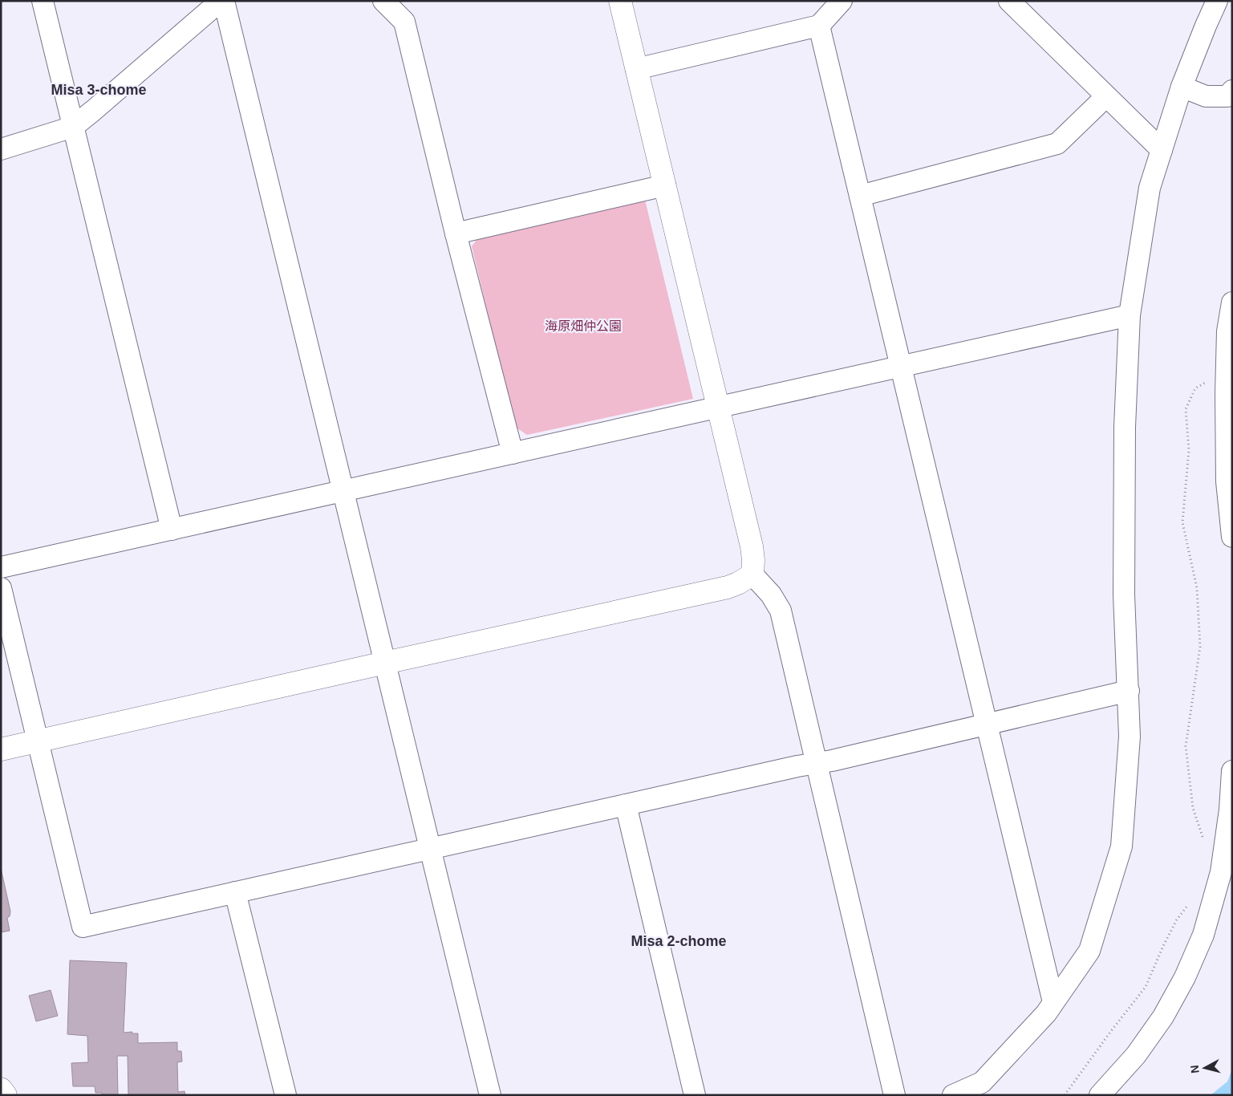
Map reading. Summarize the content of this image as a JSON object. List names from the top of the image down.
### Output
{
  "districts": ["Misa 3-chome", "Misa 2-chome"],
  "parks": ["海原畑仲公園"],
  "north": "left"
}
